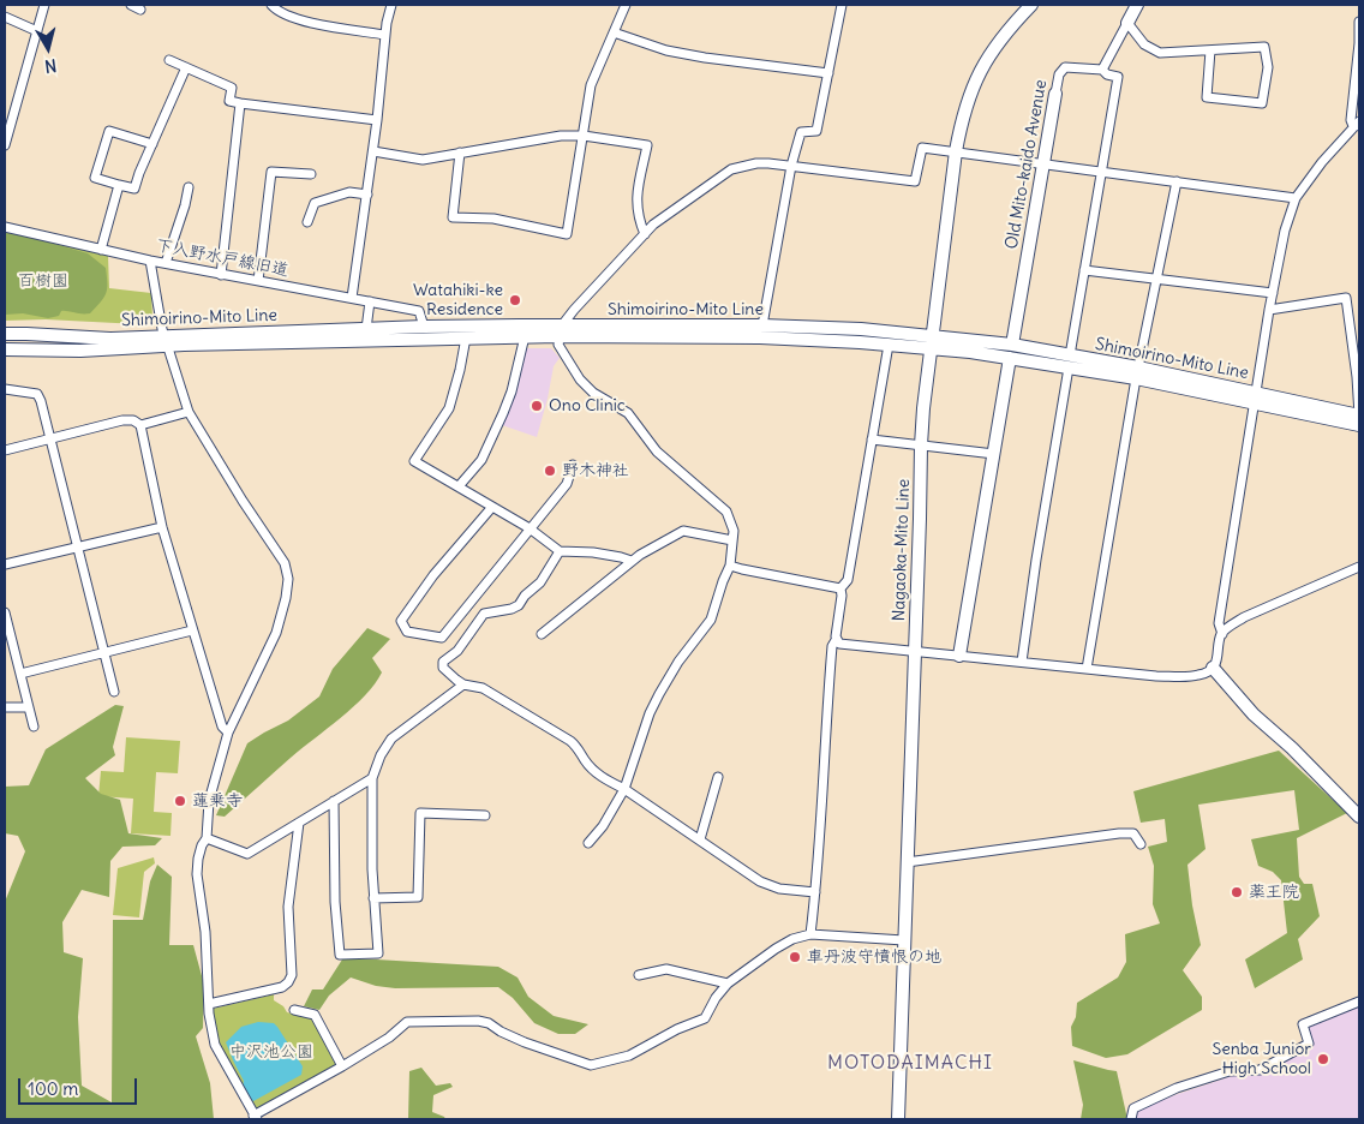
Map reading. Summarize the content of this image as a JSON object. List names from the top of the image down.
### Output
{
  "streets": {
    "main road": ["Old Mito-kaido Avenue", "Shimoirino-Mito Line", "Nagaoka-Mito Line"],
    "street": ["下入野水戸線旧道"]
  },
  "crossings": [
    ["Old Mito-kaido Avenue", "Shimoirino-Mito Line"],
    ["下入野水戸線旧道", "Shimoirino-Mito Line"],
    ["Shimoirino-Mito Line", "Nagaoka-Mito Line"]
  ],
  "districts": ["MOTODAIMACHI"],
  "parks": ["百樹園", "中沢池公園"],
  "places": [
    "Watahiki-ke Residence",
    "Ono Clinic",
    "野木神社",
    "蓮乗寺",
    "薬王院",
    "車丹波守憤恨の地",
    "Senba Junior High School"
  ],
  "scale_bar": "100 m",
  "north": "bottom"
}
